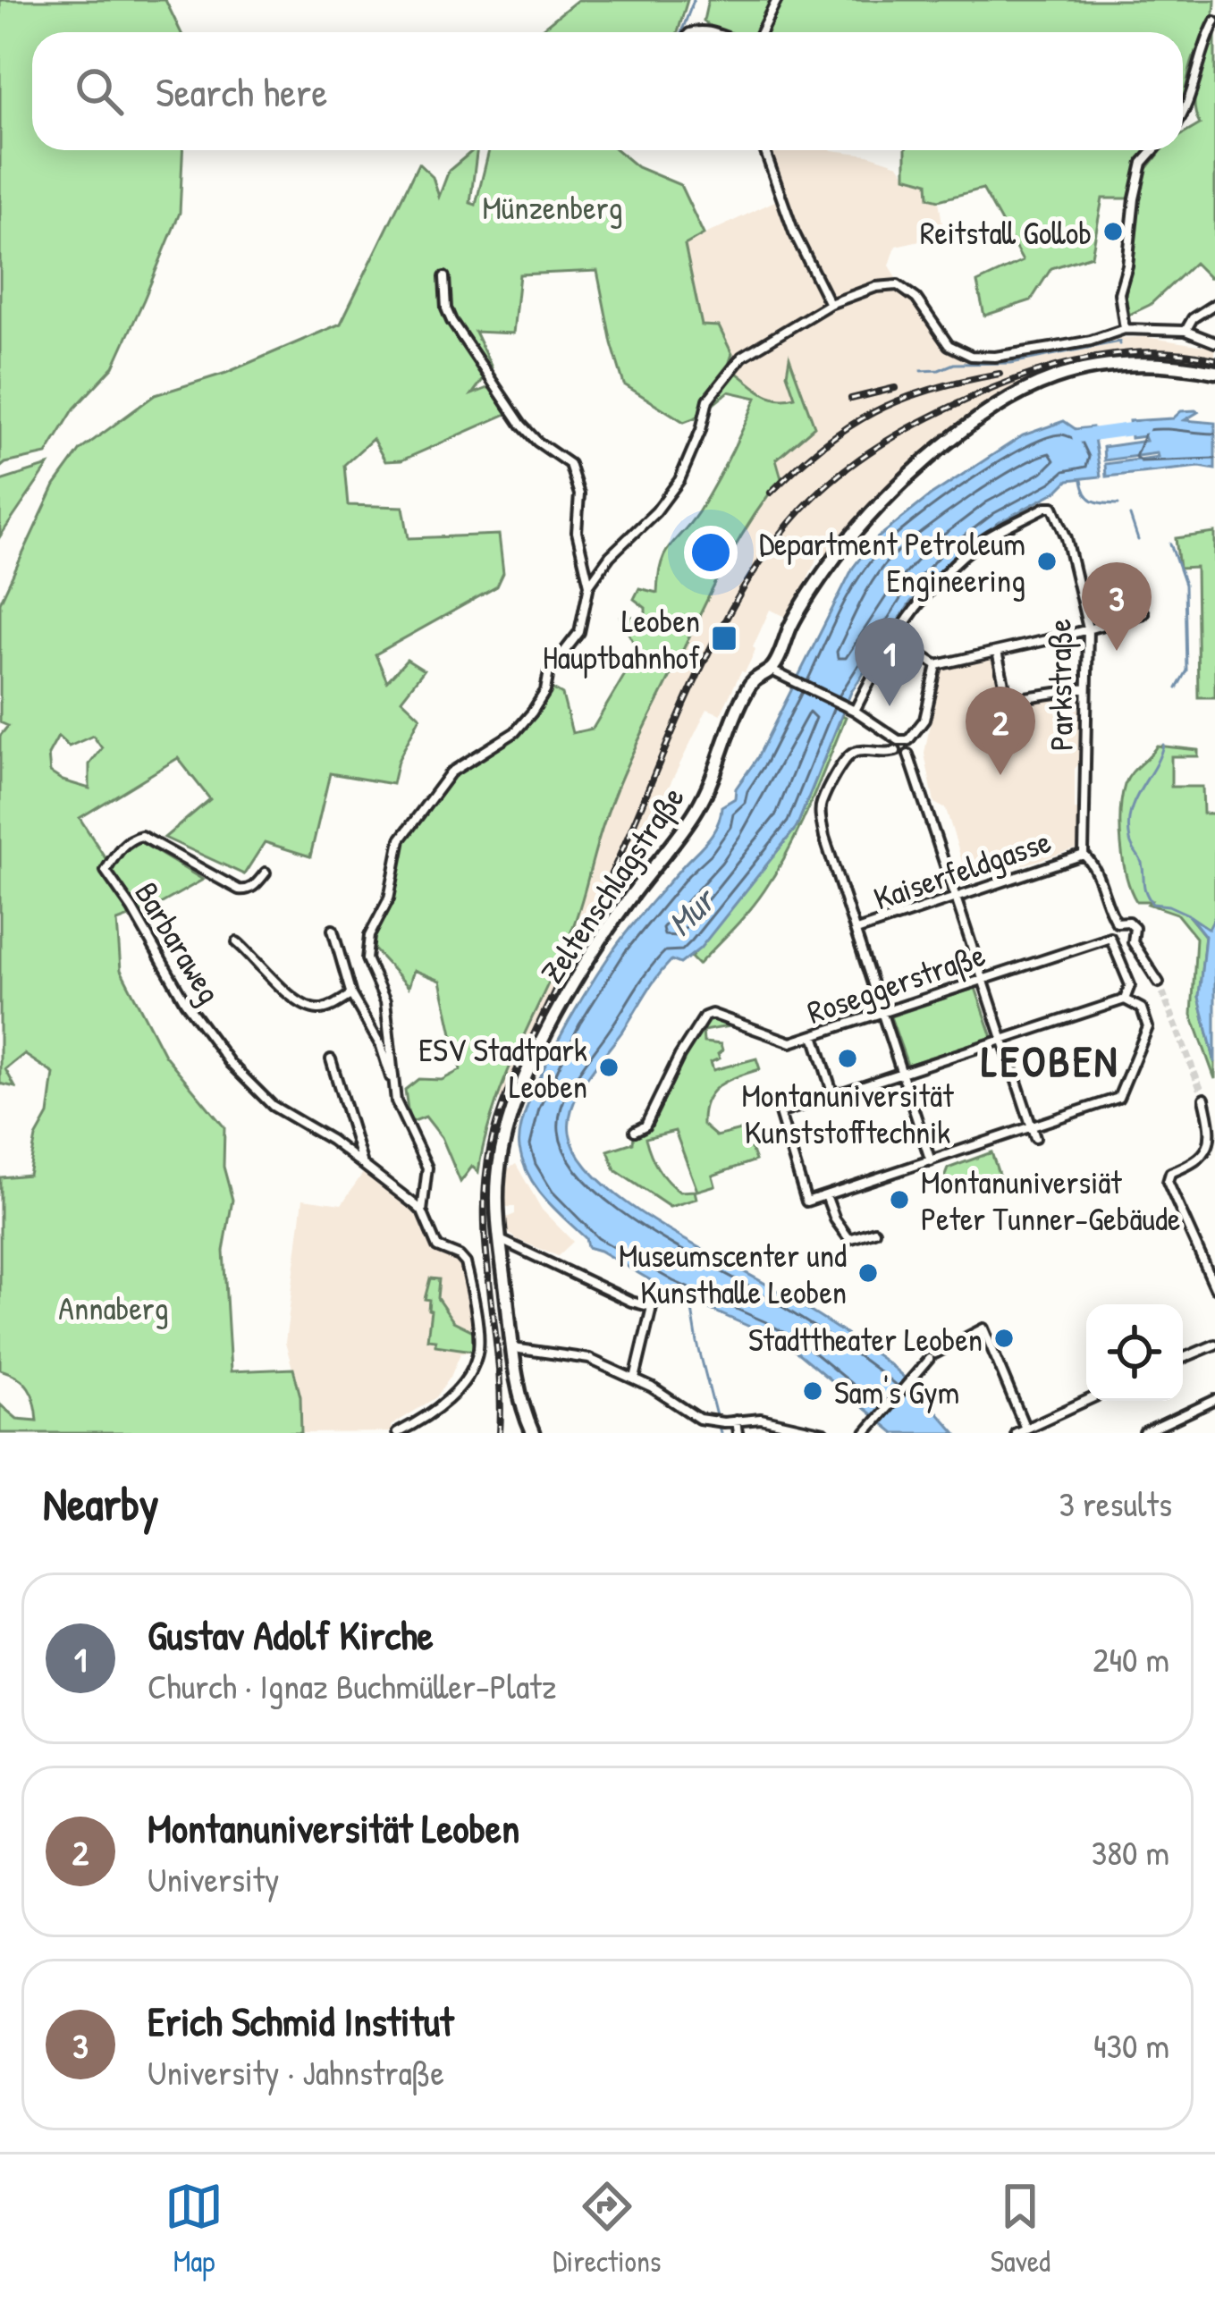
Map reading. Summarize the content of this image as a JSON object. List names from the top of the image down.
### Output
{
  "streets": {
    "main road": ["Zeltenschlagstraße"],
    "street": [
      "Parkstraße",
      "Kaiserfeldgasse",
      "Barbaraweg",
      "Roseggerstraße"
    ]
  },
  "crossings": [
    ["Parkstraße", "Kaiserfeldgasse"],
    ["Parkstraße", "Roseggerstraße"]
  ],
  "districts": ["LEOBEN"],
  "water": ["Mur"],
  "parks": ["Münzenberg", "Annaberg"],
  "places": {
    "other": [
      "Reitstall Gollob",
      "Department Petroleum Engineering",
      "Montanuniversität Kunststofftechnik",
      "ESV Stadtpark Leoben",
      "Montanuniversiät Peter Tunner-Gebäude",
      "Museumscenter und Kunsthalle Leoben",
      "Stadttheater Leoben",
      "Sam's Gym"
    ],
    "transit": ["Leoben Hauptbahnhof"]
  },
  "page": {
    "search": "Search here",
    "pins": ["3", "1", "2"],
    "heading": ["Nearby", "3 results"],
    "list": [
      {
        "mark": "1",
        "name": "Gustav Adolf Kirche",
        "note": "Church · Ignaz Buchmüller-Platz",
        "value": "240 m"
      },
      {
        "mark": "2",
        "name": "Montanuniversität Leoben",
        "note": "University",
        "value": "380 m"
      },
      {
        "mark": "3",
        "name": "Erich Schmid Institut",
        "note": "University · Jahnstraße",
        "value": "430 m"
      }
    ],
    "nav": ["Map", "Directions", "Saved"]
  }
}
